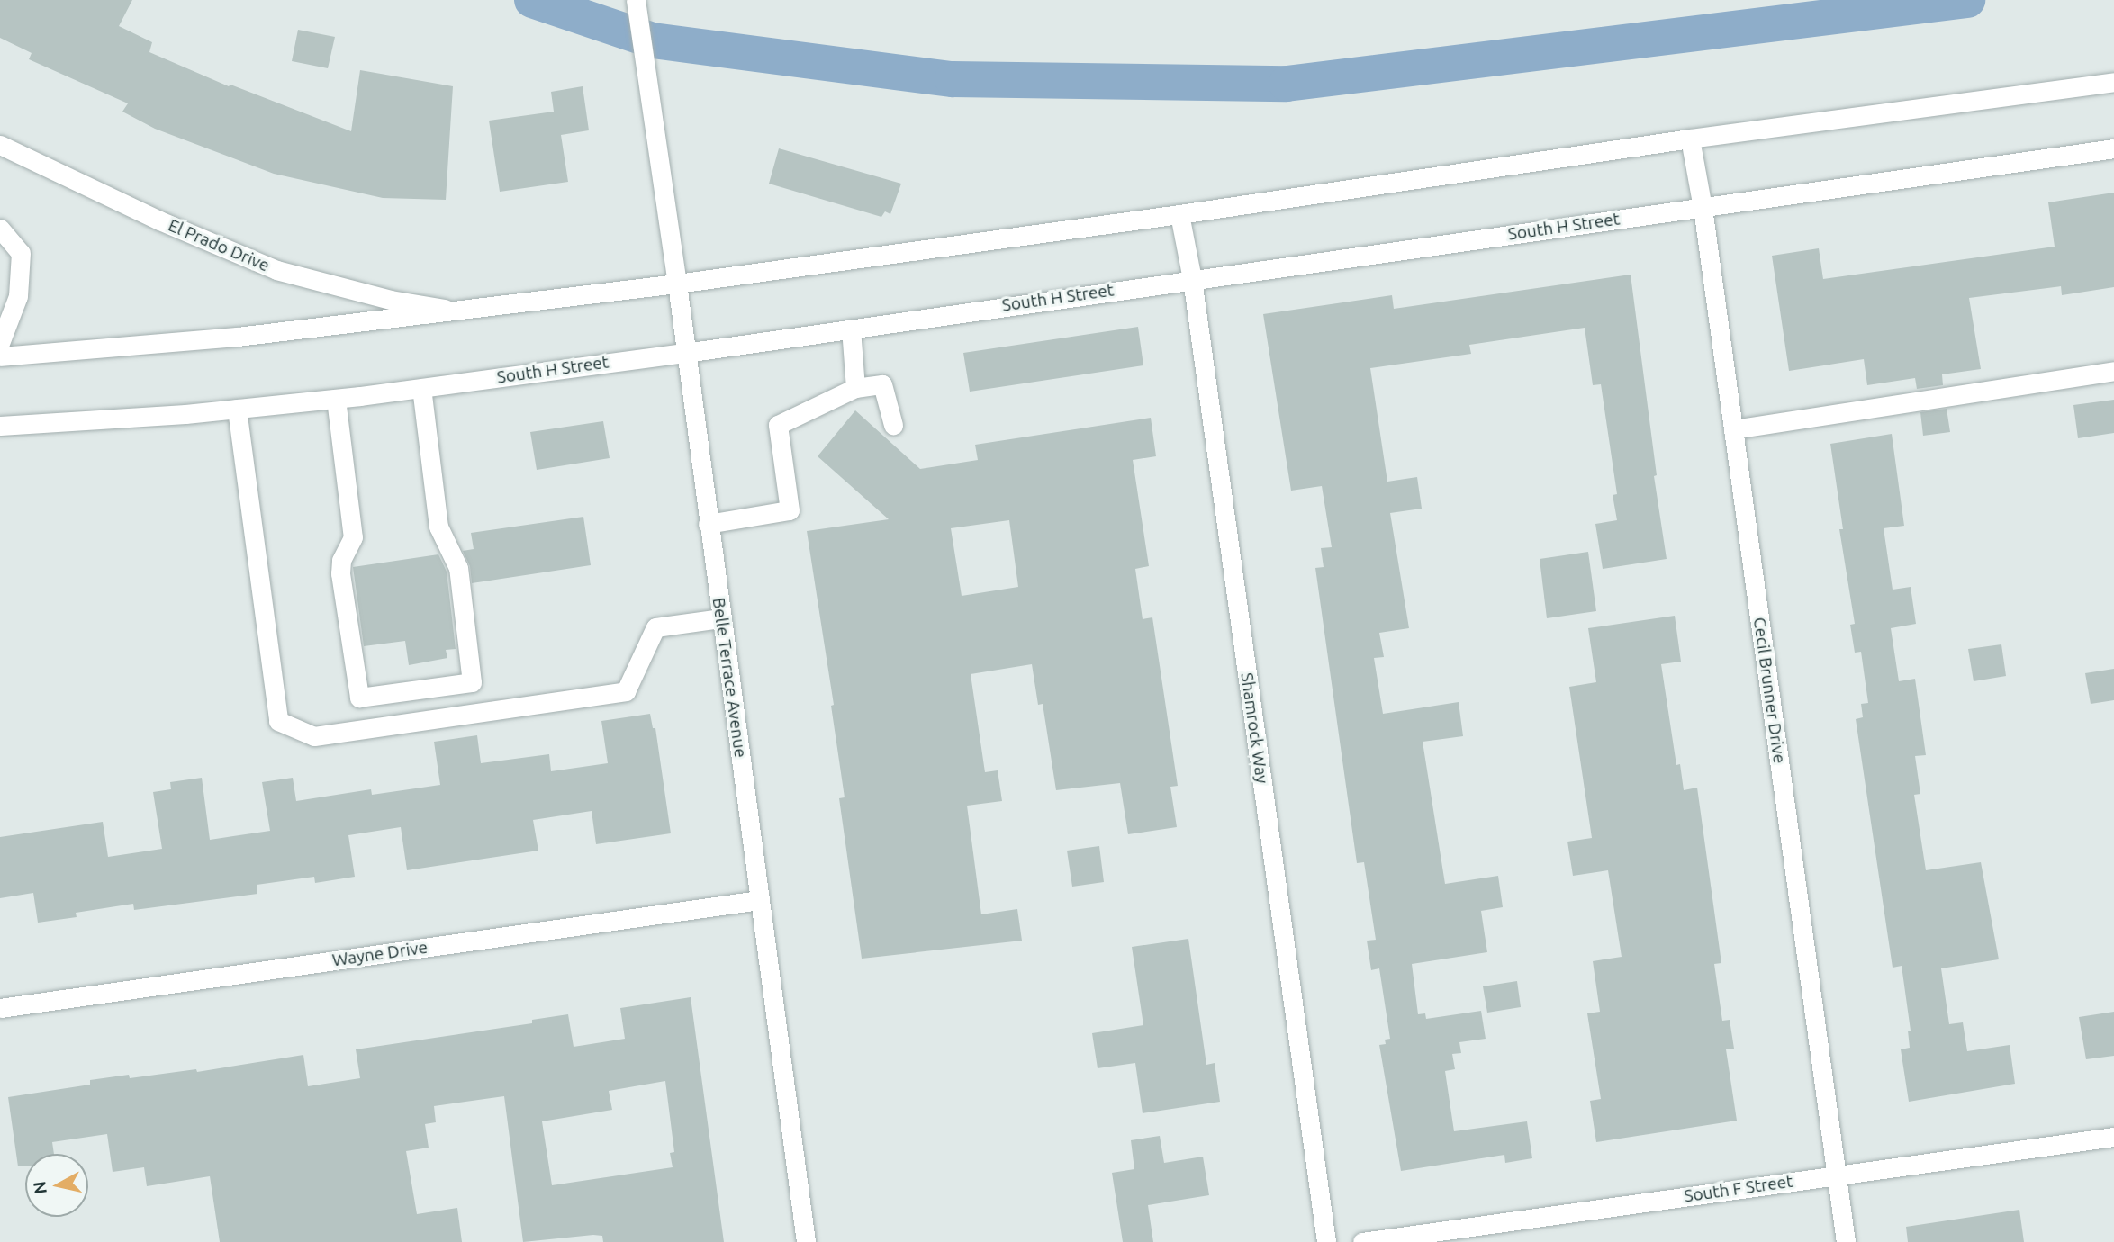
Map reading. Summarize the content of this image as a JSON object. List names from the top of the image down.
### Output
{
  "streets": {
    "street": [
      "South H Street",
      "El Prado Drive",
      "Belle Terrace Avenue",
      "Cecil Brunner Drive",
      "Shamrock Way",
      "Wayne Drive",
      "South F Street"
    ]
  },
  "crossings": [
    ["South H Street", "Belle Terrace Avenue"],
    ["South H Street", "Cecil Brunner Drive"],
    ["South H Street", "Shamrock Way"],
    ["Belle Terrace Avenue", "Wayne Drive"],
    ["Cecil Brunner Drive", "South F Street"]
  ],
  "north": "left"
}
